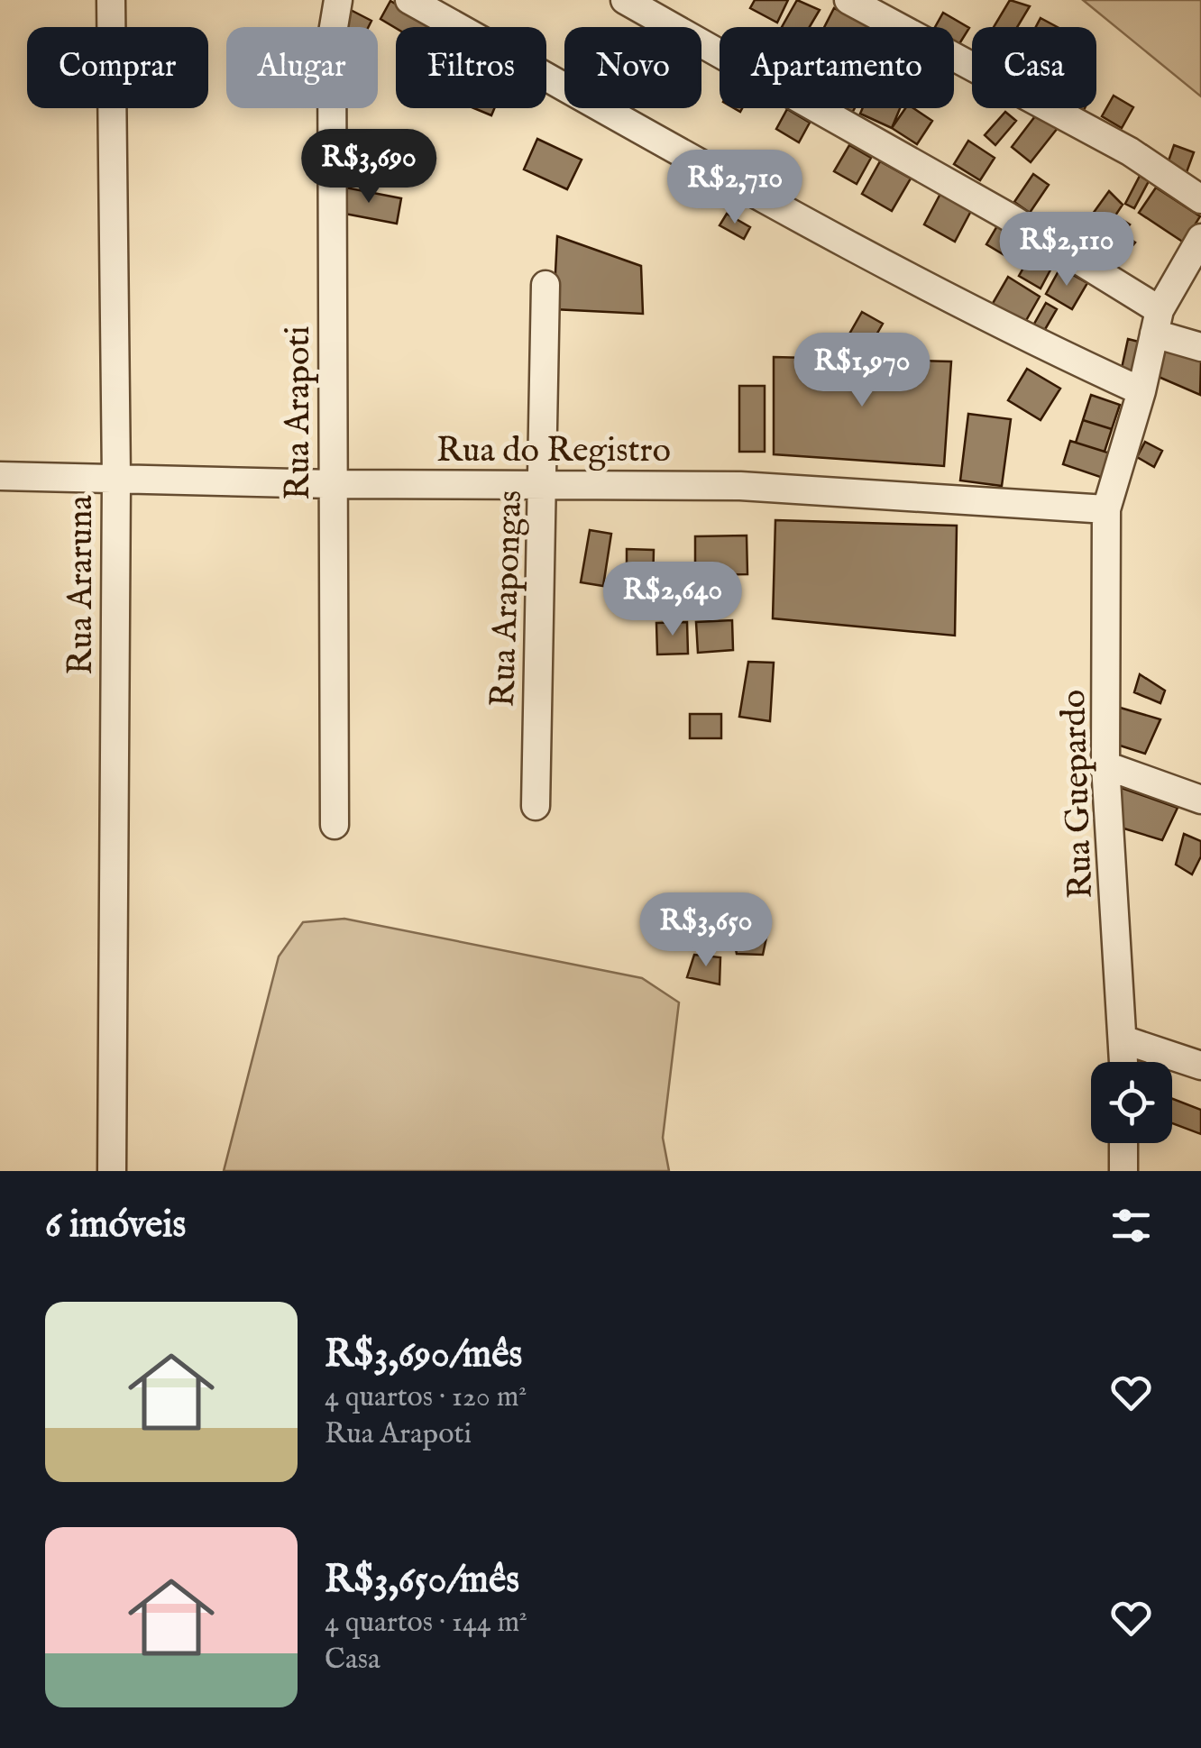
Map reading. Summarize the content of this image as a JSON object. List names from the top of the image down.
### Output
{
  "streets": {
    "street": [
      "Rua Arapoti",
      "Rua do Registro",
      "Rua Araruna",
      "Rua Arapongas",
      "Rua Guepardo"
    ]
  },
  "crossings": [
    ["Rua Arapoti", "Rua do Registro"],
    ["Rua do Registro", "Rua Araruna"],
    ["Rua do Registro", "Rua Arapongas"],
    ["Rua do Registro", "Rua Guepardo"]
  ],
  "page": {
    "chip": [
      "Comprar",
      "Alugar",
      "Filtros",
      "Novo",
      "Apartamento",
      "Casa"
    ],
    "price": [
      "R$3,690",
      "R$2,710",
      "R$2,110",
      "R$1,970",
      "R$2,640",
      "R$3,650"
    ],
    "heading": "6 imóveis",
    "list": [
      {
        "name": "R$3,690/mês",
        "note": "4 quartos · 120 m² · Rua Arapoti"
      },
      {
        "name": "R$3,650/mês",
        "note": "4 quartos · 144 m² · Casa"
      }
    ]
  }
}
